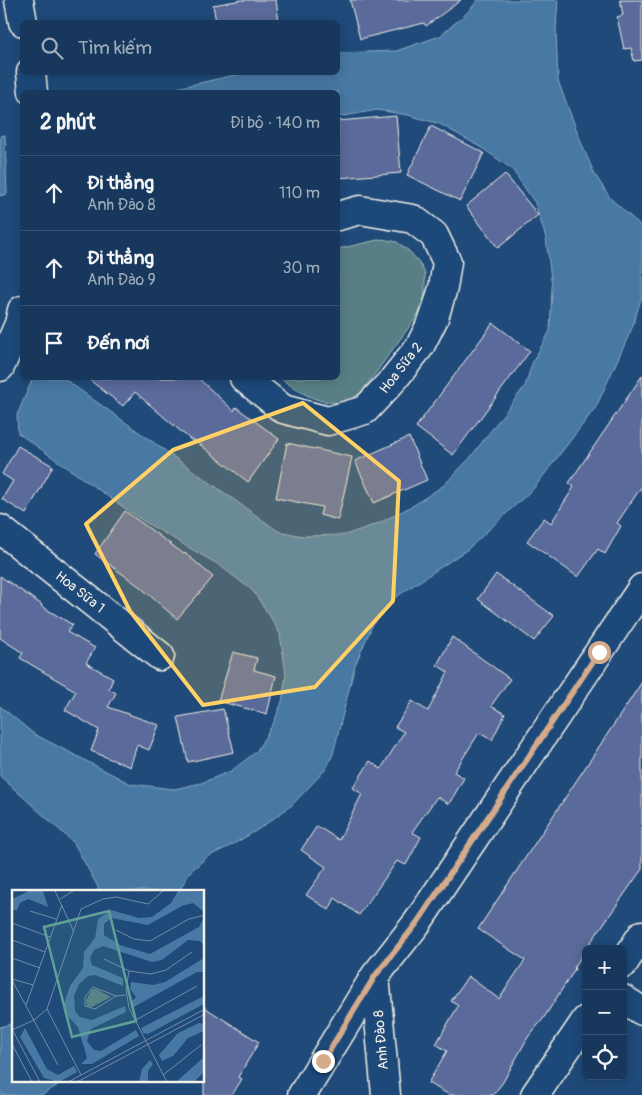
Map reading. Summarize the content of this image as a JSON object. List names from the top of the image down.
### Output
{
  "streets": {
    "street": ["Hoa Sữa 2", "Hoa Sữa 1", "Anh Đào 8"]
  },
  "page": {
    "search": "Tìm kiếm",
    "heading": ["2 phút", "Đi bộ · 140 m"],
    "list": [
      ["Đi thẳng", "Anh Đào 8", "110 m"],
      ["Đi thẳng", "Anh Đào 9", "30 m"],
      "Đến nơi"
    ],
    "map_buttons": ["+", "−"]
  }
}
